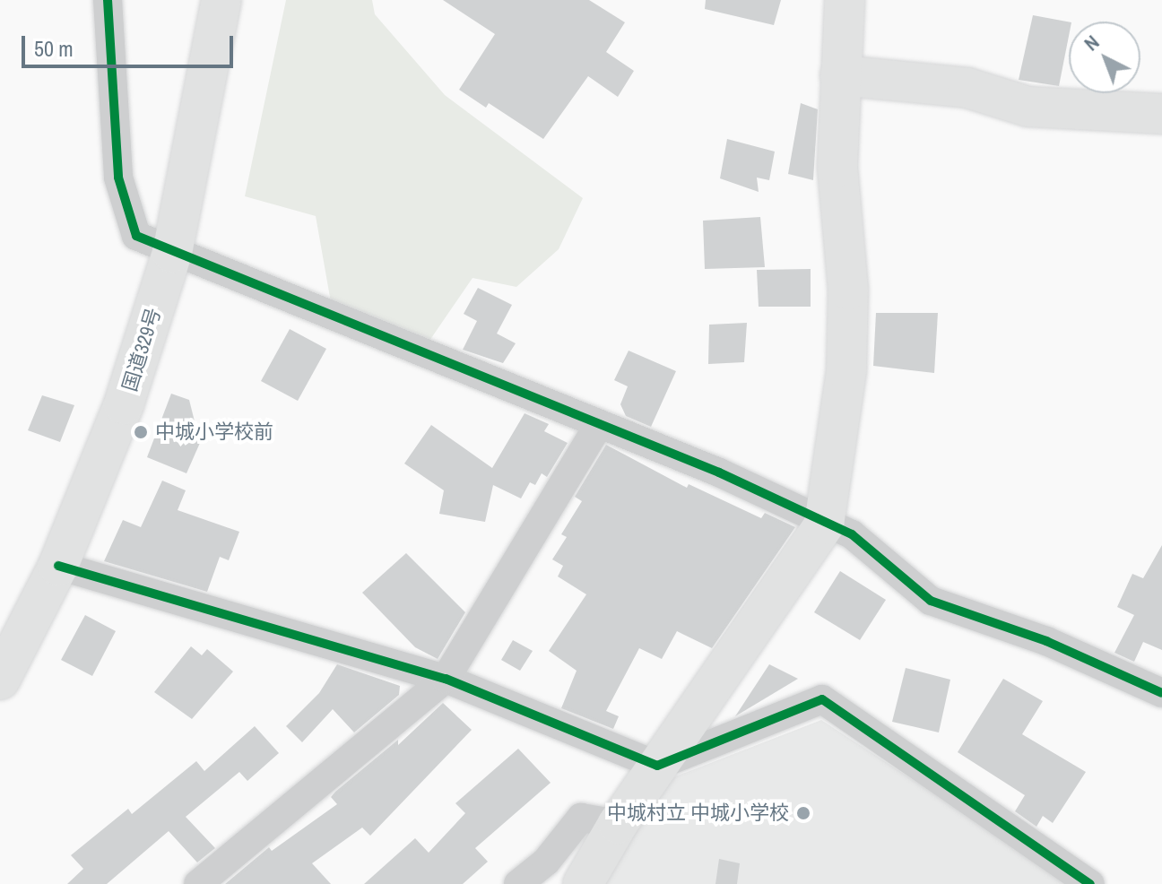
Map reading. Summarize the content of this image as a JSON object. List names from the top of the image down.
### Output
{
  "streets": {
    "main road": ["国道329号"]
  },
  "places": ["中城小学校前", "中城村立 中城小学校"],
  "scale_bar": "50 m",
  "north": "top left"
}
